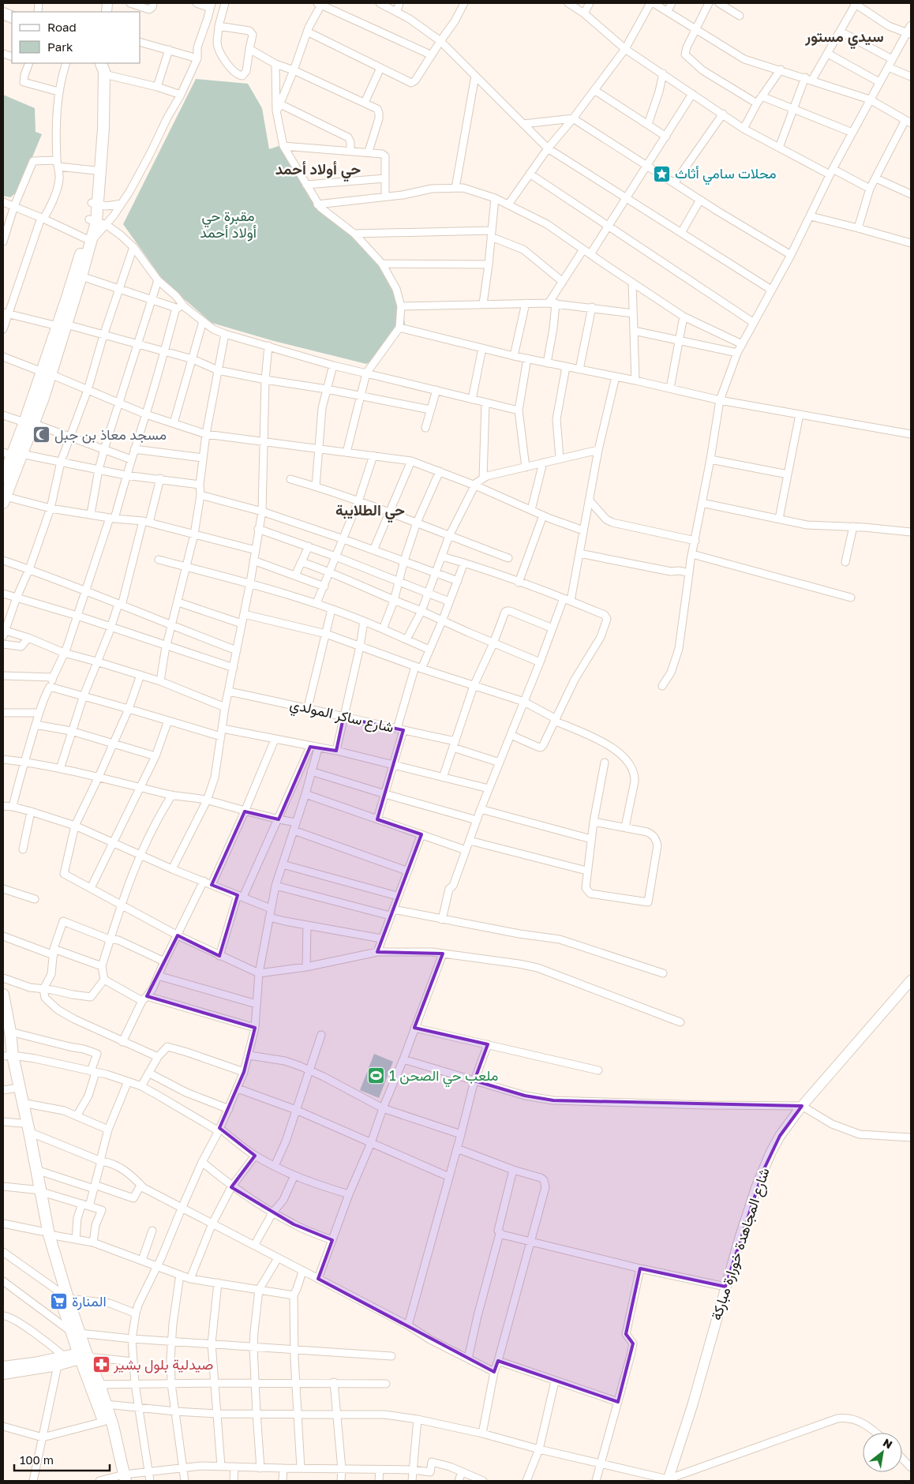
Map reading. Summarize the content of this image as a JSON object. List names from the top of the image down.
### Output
{
  "streets": {
    "street": ["شارع ساكر المولدي", "شارع المجاهدة خورارة مباركة"]
  },
  "districts": ["سيدي مستور", "حي أولاد أحمد", "حي الطلايبة"],
  "parks": ["مقبرة حي أولاد أحمد"],
  "places": {
    "place": ["محلات سامي أثاث"],
    "mosque": ["مسجد معاذ بن جبل"],
    "sports": ["ملعب حي الصحن 1"],
    "supermarket": ["المنارة"],
    "pharmacy": ["صيدلية بلول بشير"]
  },
  "legend": ["Road", "Park"],
  "scale_bar": "100 m",
  "north": "top right"
}
